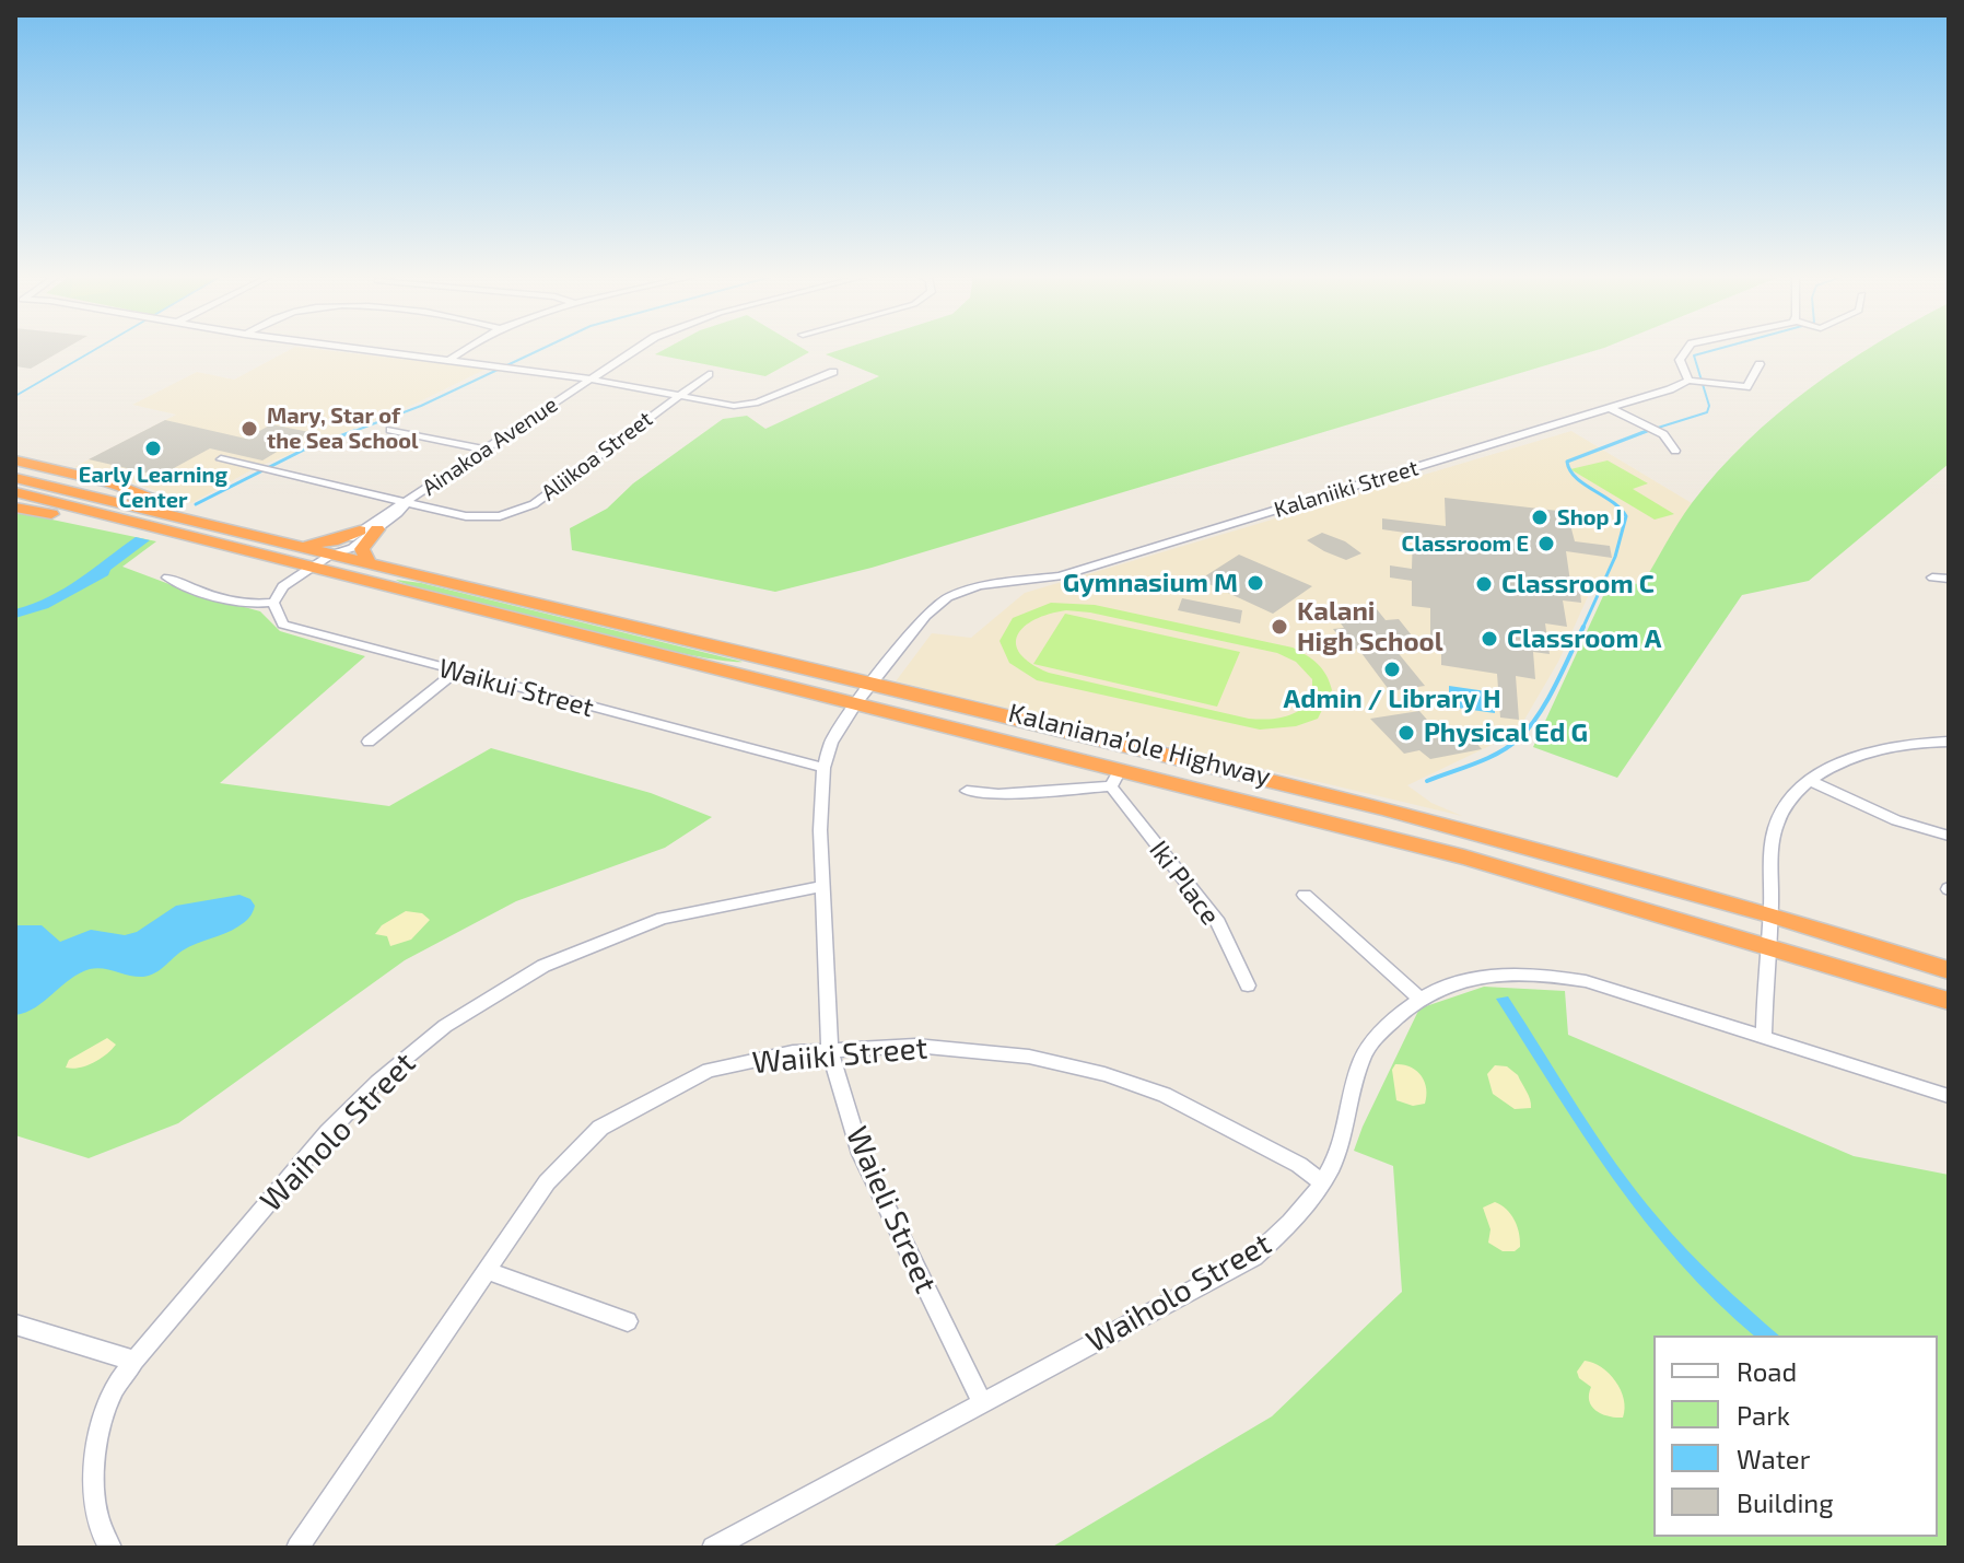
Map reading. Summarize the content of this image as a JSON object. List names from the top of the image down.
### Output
{
  "streets": {
    "highway": ["Kalaniana’ole Highway"],
    "street": [
      "Ainakoa Avenue",
      "Aliikoa Street",
      "Kalaniiki Street",
      "Waikui Street",
      "Iki Place",
      "Waiiki Street",
      "Waiholo Street",
      "Waieli Street"
    ]
  },
  "crossings": [
    ["Ainakoa Avenue", "Aliikoa Street"],
    ["Ainakoa Avenue", "Kalaniana’ole Highway"],
    ["Kalaniiki Street", "Kalaniana’ole Highway"],
    ["Kalaniiki Street", "Waieli Street"],
    ["Waikui Street", "Waieli Street"],
    ["Kalaniana’ole Highway", "Iki Place"],
    ["Kalaniana’ole Highway", "Waieli Street"],
    ["Waiiki Street", "Waiholo Street"],
    ["Waiiki Street", "Waieli Street"],
    ["Waiholo Street", "Waieli Street"]
  ],
  "places": [
    "Mary, Star of the Sea School",
    "Early Learning Center",
    "Shop J",
    "Classroom E",
    "Gymnasium M",
    "Classroom C",
    "Kalani High School",
    "Classroom A",
    "Admin / Library H",
    "Physical Ed G"
  ],
  "legend": [
    "Road",
    "Park",
    "Water",
    "Building"
  ]
}
